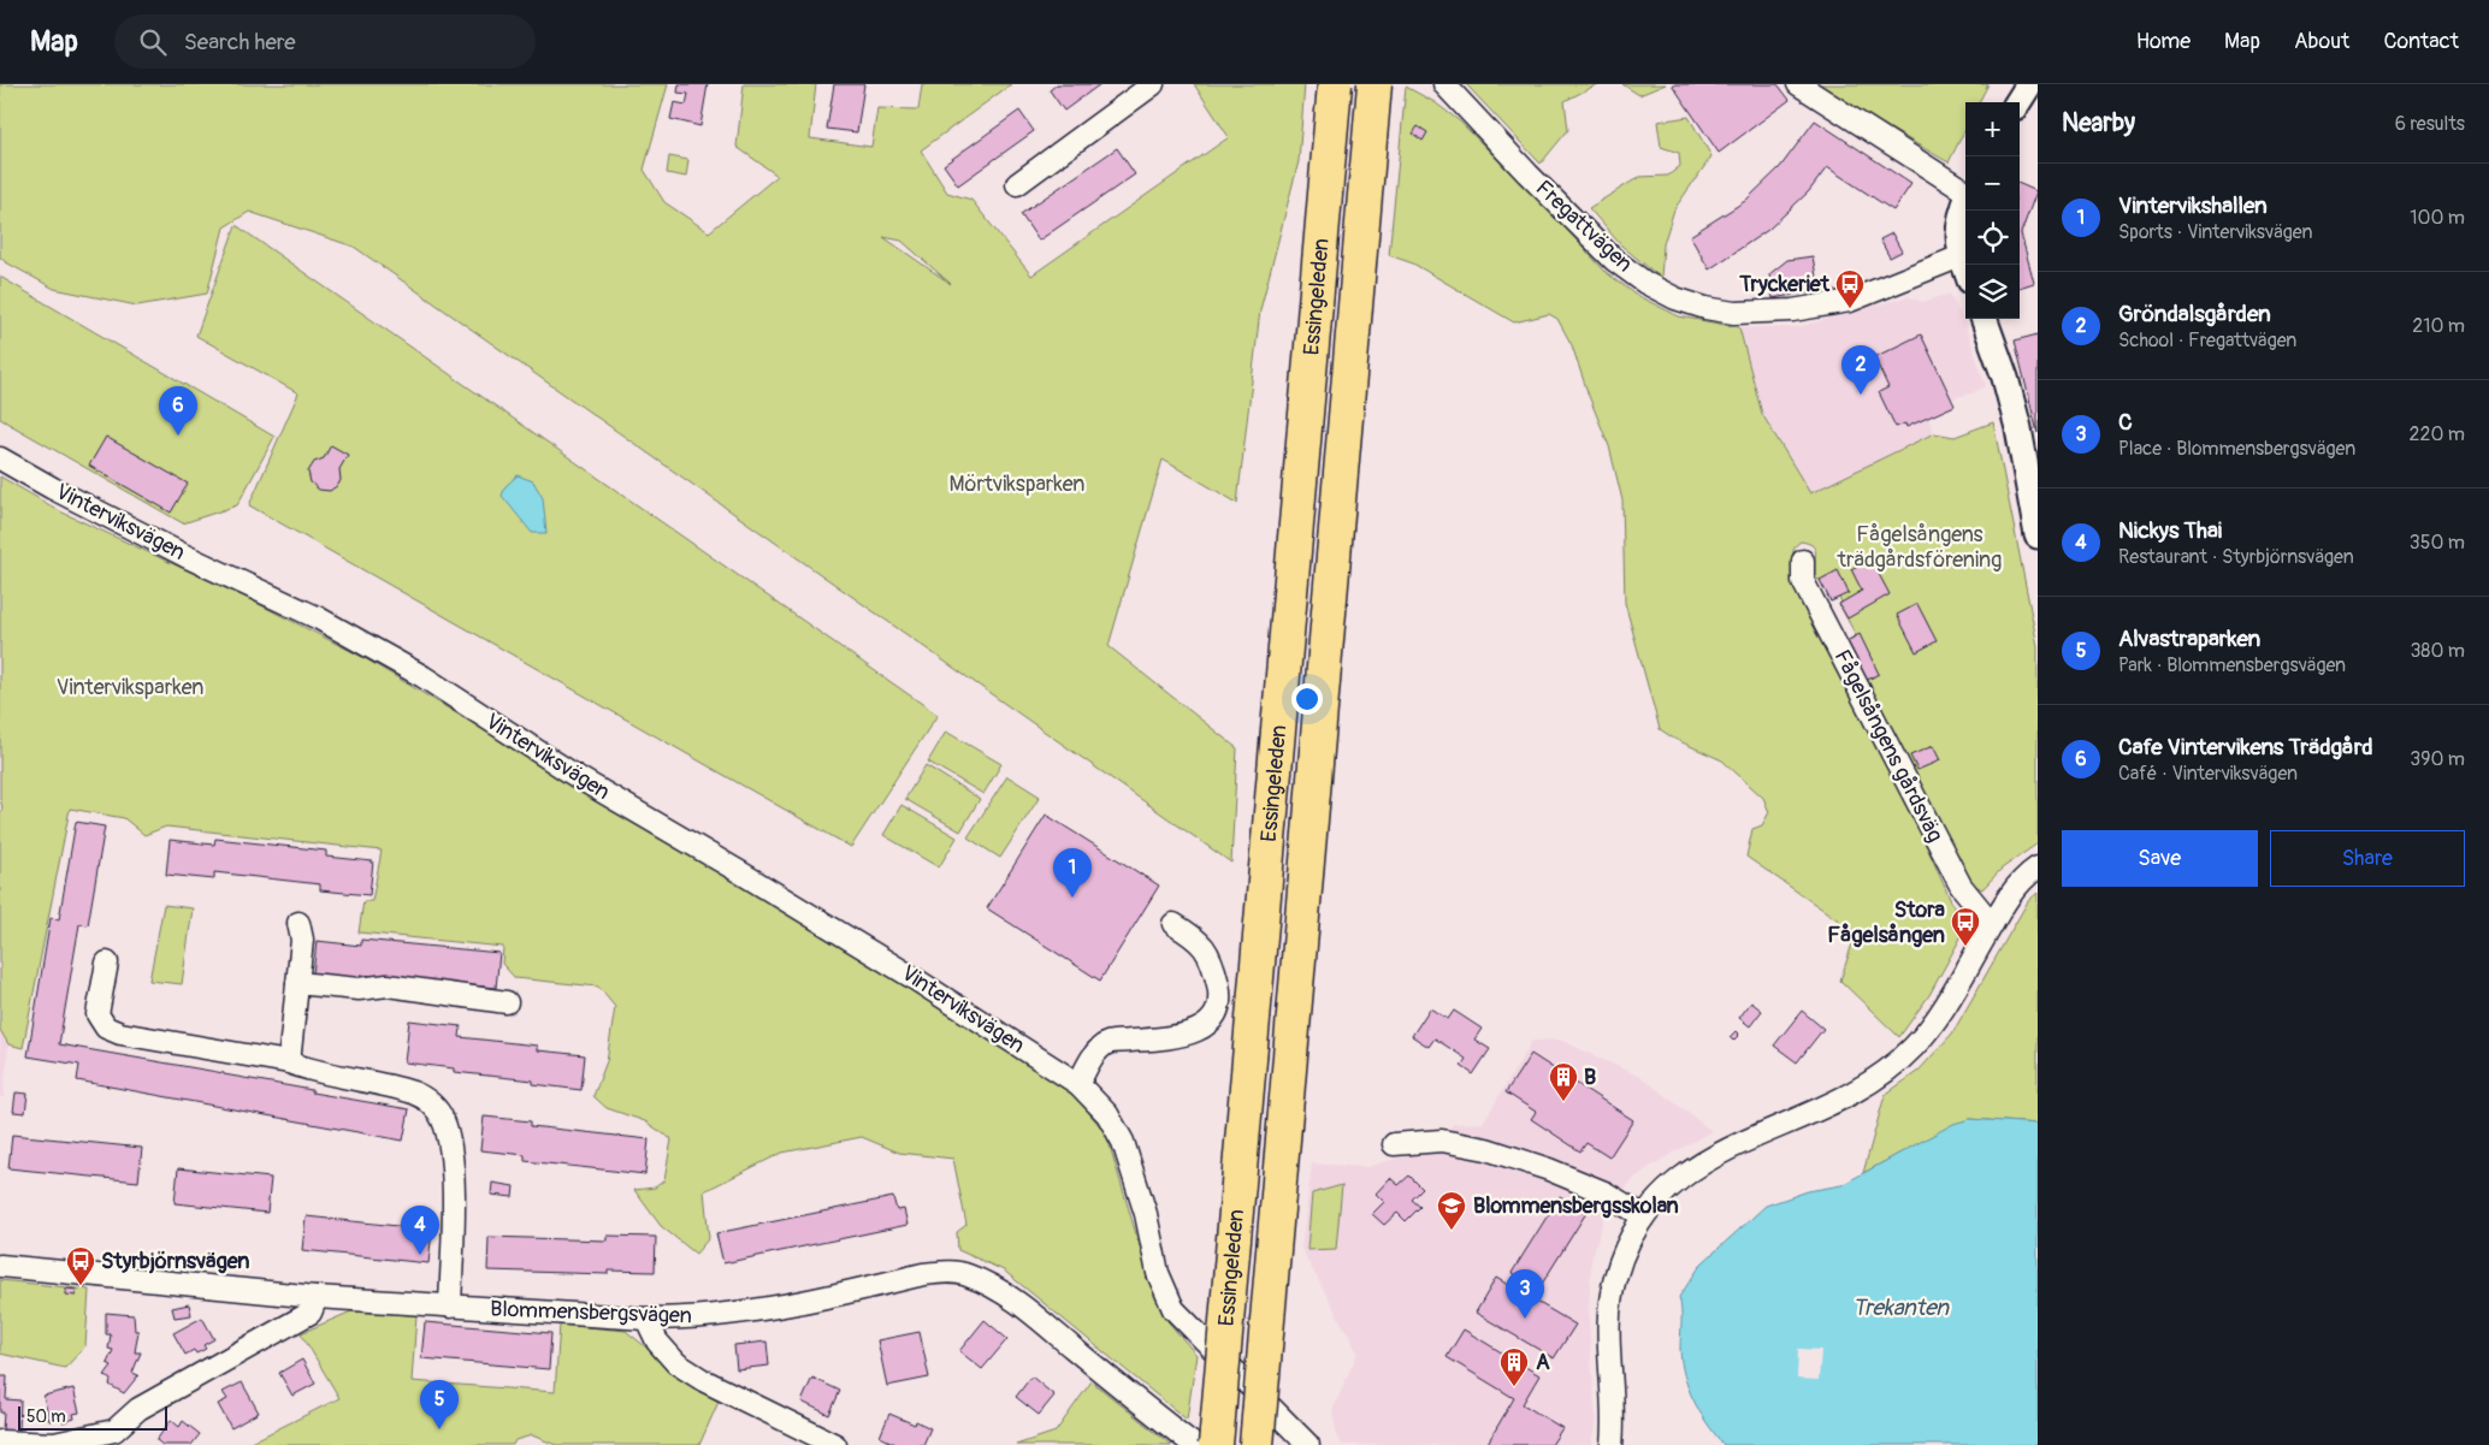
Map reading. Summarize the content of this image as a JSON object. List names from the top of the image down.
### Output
{
  "streets": {
    "highway": ["Essingeleden"],
    "street": [
      "Fregattvägen",
      "Vinterviksvägen",
      "Fågelsångens gårdsväg",
      "Blommensbergsvägen"
    ]
  },
  "water": ["Trekanten"],
  "parks": ["Mörtviksparken", "Fågelsångens trädgårdsförening", "Vinterviksparken"],
  "places": {
    "bus stop": ["Tryckeriet", "Stora Fågelsången", "Styrbjörnsvägen"],
    "building": ["B", "A"],
    "school or university": ["Blommensbergsskolan"]
  },
  "scale_bar": "50 m",
  "page": {
    "header": "Map",
    "search": "Search here",
    "nav": [
      "Home",
      "Map",
      "About",
      "Contact"
    ],
    "heading": ["Nearby", "6 results"],
    "map_buttons": ["+", "−"],
    "list": [
      {
        "mark": "1",
        "name": "Vintervikshallen",
        "note": "Sports · Vinterviksvägen",
        "value": "100 m"
      },
      {
        "mark": "2",
        "name": "Gröndalsgården",
        "note": "School · Fregattvägen",
        "value": "210 m"
      },
      {
        "mark": "3",
        "name": "C",
        "note": "Place · Blommensbergsvägen",
        "value": "220 m"
      },
      {
        "mark": "4",
        "name": "Nickys Thai",
        "note": "Restaurant · Styrbjörnsvägen",
        "value": "350 m"
      },
      {
        "mark": "5",
        "name": "Alvastraparken",
        "note": "Park · Blommensbergsvägen",
        "value": "380 m"
      },
      {
        "mark": "6",
        "name": "Cafe Vintervikens Trädgård",
        "note": "Café · Vinterviksvägen",
        "value": "390 m"
      }
    ],
    "pins": [
      "2",
      "6",
      "1",
      "4",
      "3",
      "5"
    ],
    "buttons": ["Save", "Share"],
    "scale": "50 m"
  }
}
